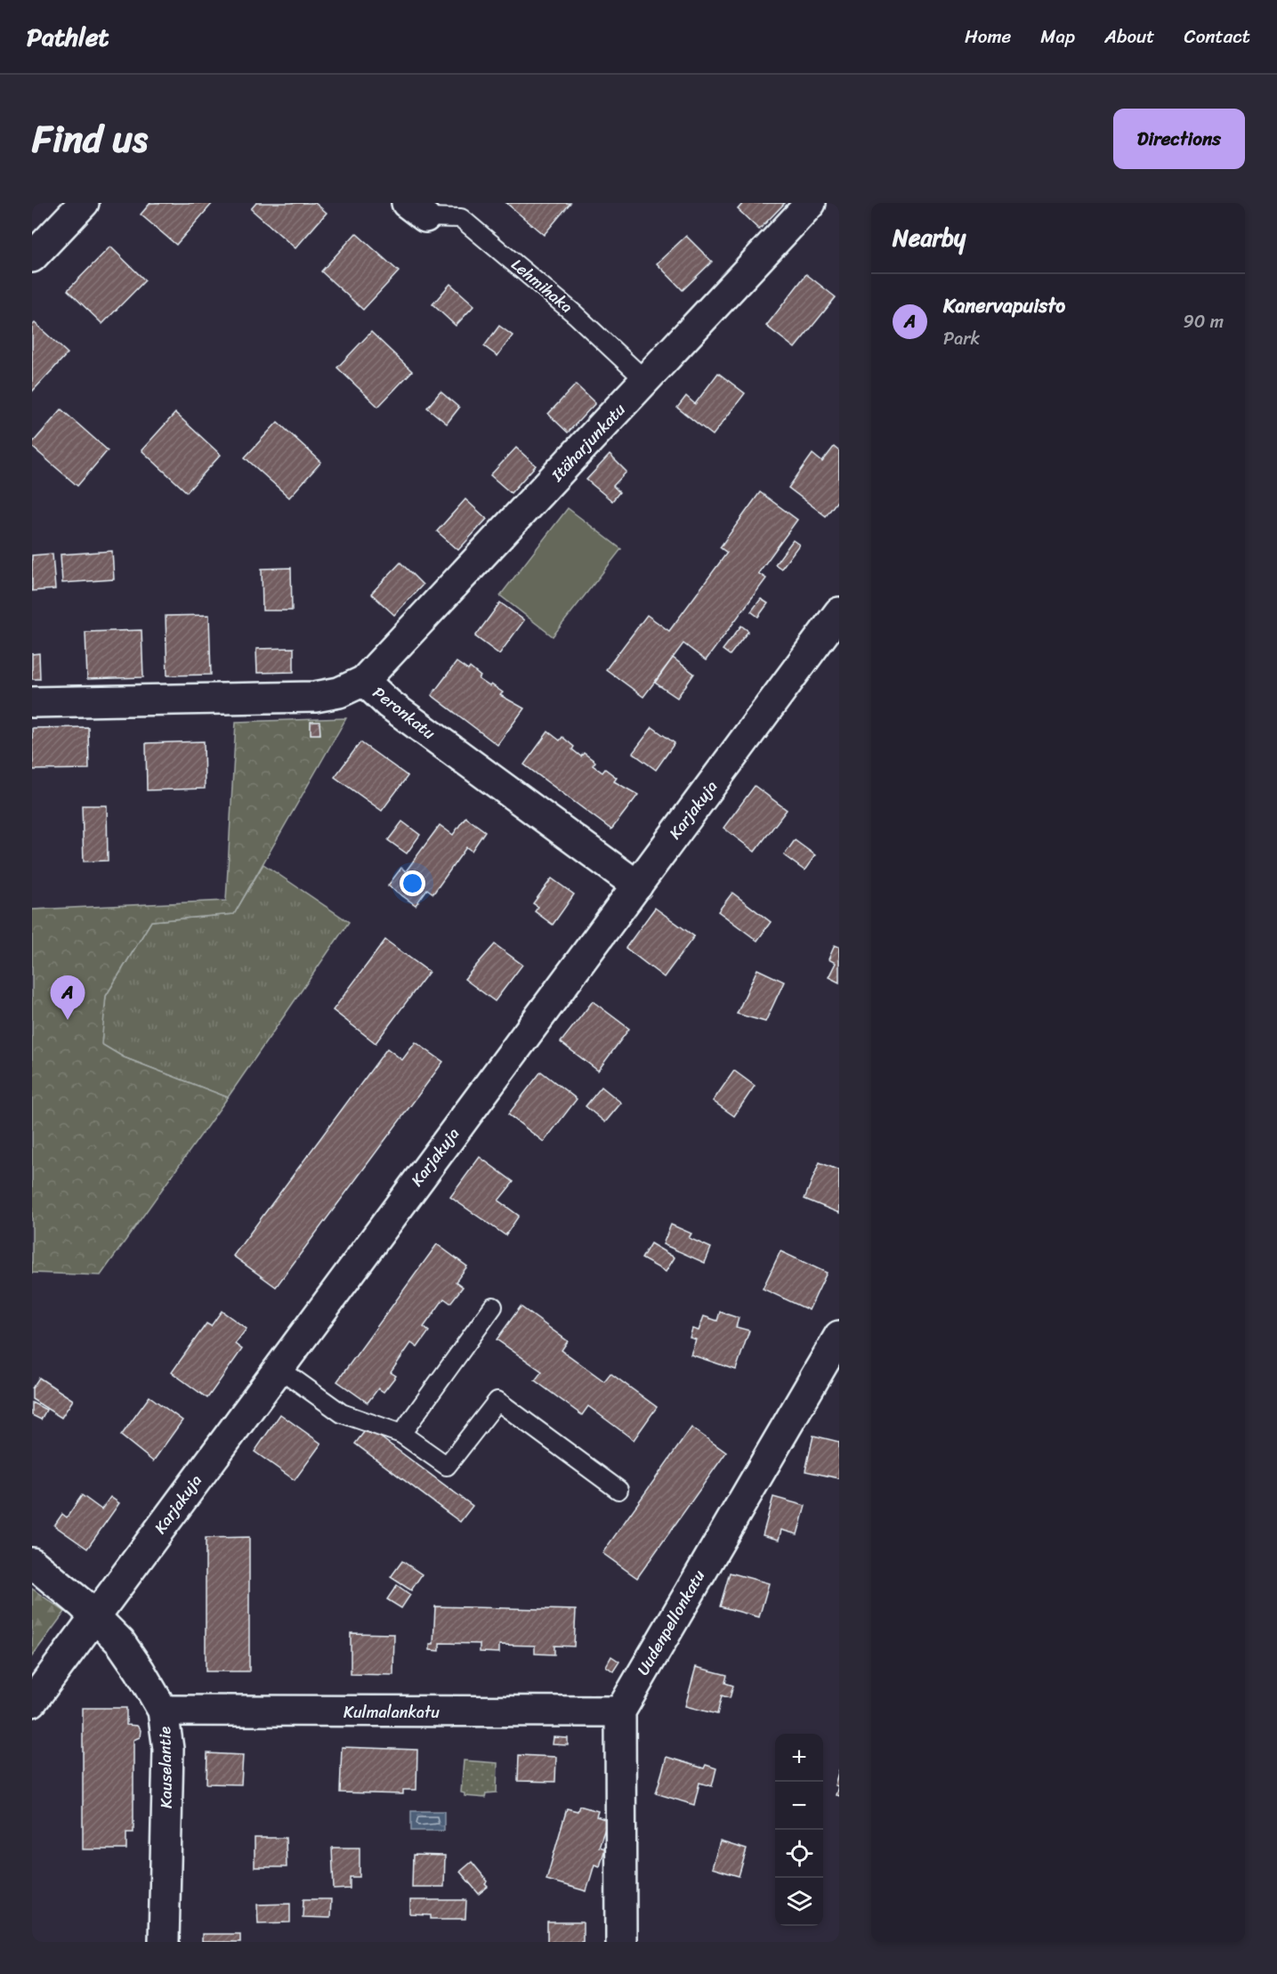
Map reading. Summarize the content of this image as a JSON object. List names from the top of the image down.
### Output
{
  "streets": {
    "street": [
      "Itäharjunkatu",
      "Peronkatu",
      "Karjakuja",
      "Uudenpellonkatu",
      "Kulmalankatu",
      "Kauselantie"
    ],
    "lane": ["Lehmihaka"]
  },
  "crossings": [
    ["Lehmihaka", "Itäharjunkatu"],
    ["Itäharjunkatu", "Peronkatu"],
    ["Peronkatu", "Karjakuja"],
    ["Karjakuja", "Kauselantie"],
    ["Uudenpellonkatu", "Kulmalankatu"],
    ["Kulmalankatu", "Kauselantie"]
  ],
  "page": {
    "header": "Pathlet",
    "nav": [
      "Home",
      "Map",
      "About",
      "Contact"
    ],
    "title": "Find us",
    "buttons": "Directions",
    "heading": "Nearby",
    "list": [
      {
        "mark": "A",
        "name": "Kanervapuisto",
        "note": "Park",
        "value": "90 m"
      }
    ],
    "pins": "A",
    "map_buttons": ["+", "−"]
  }
}
